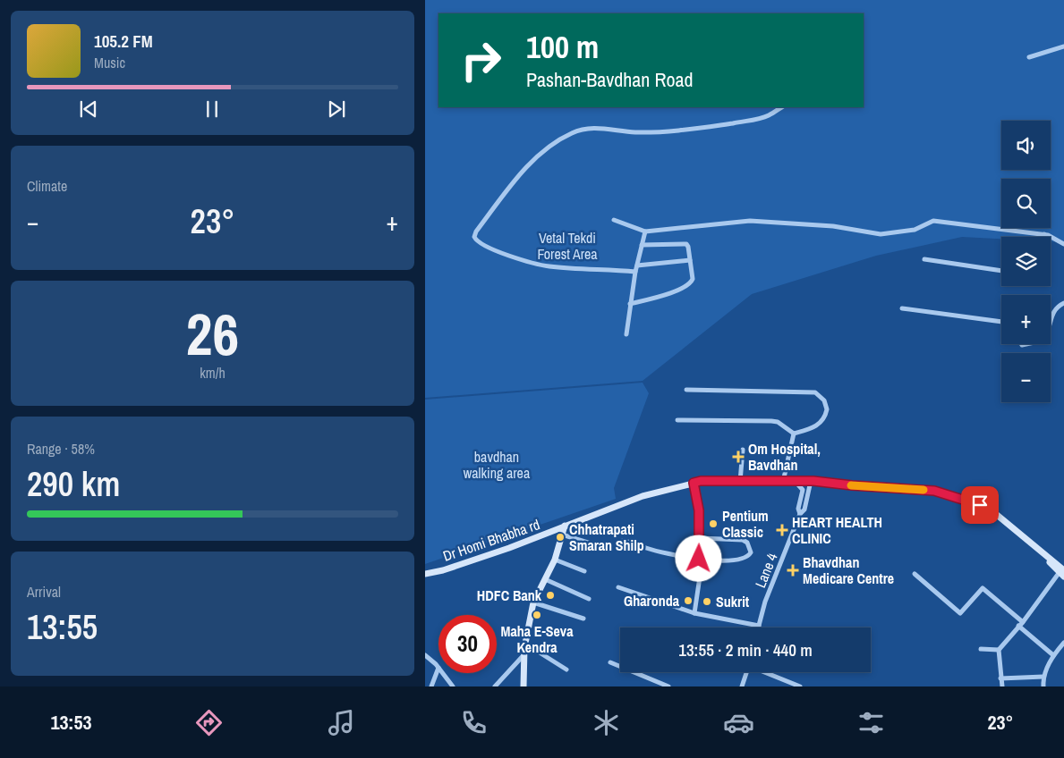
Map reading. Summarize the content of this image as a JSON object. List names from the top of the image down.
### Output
{
  "streets": {
    "main road": ["Dr Homi Bhabha rd"],
    "street": ["Lane 4"]
  },
  "crossings": [
    ["Dr Homi Bhabha rd", "Lane 4"]
  ],
  "parks": ["Vetal Tekdi Forest Area", "bavdhan walking area"],
  "places": {
    "health": ["Om Hospital, Bavdhan", "HEART HEALTH CLINIC", "Bhavdhan Medicare Centre"],
    "other": [
      "Pentium Classic",
      "Chhatrapati Smaran Shilp",
      "HDFC Bank",
      "Gharonda",
      "Sukrit",
      "Maha E-Seva Kendra"
    ]
  },
  "page": {
    "turn": ["100 m", "Pashan-Bavdhan Road"],
    "song": ["105.2 FM", "Music"],
    "map_buttons": ["+", "−"],
    "tile": [
      "Climate",
      ["26", "km/h"],
      ["Range · 58%", "290 km"],
      ["Arrival", "13:55"]
    ],
    "heat": ["−", "23°", "+"],
    "limit": "30",
    "trip": "13:55 · 2 min · 440 m",
    "tabs": ["13:53", "23°"]
  }
}
